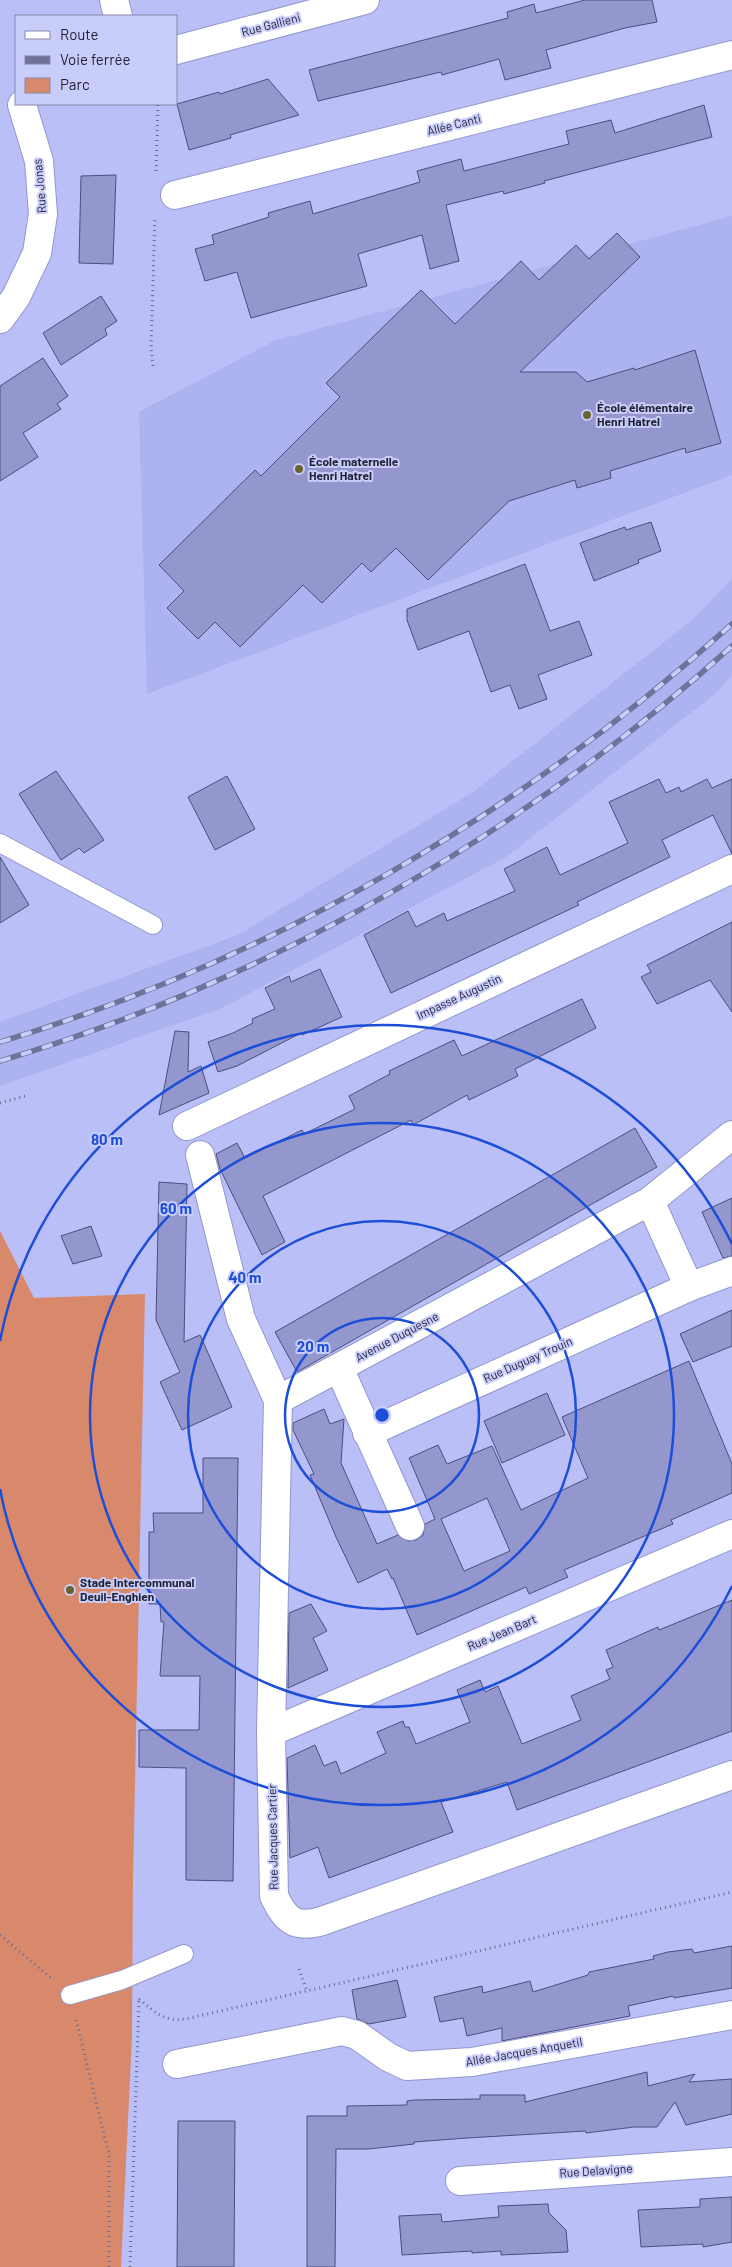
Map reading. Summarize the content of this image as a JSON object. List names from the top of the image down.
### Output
{
  "streets": {
    "street": [
      "Rue Gallieni",
      "Allée Canti",
      "Rue Jonas",
      "Impasse Augustin",
      "Avenue Duquesne",
      "Rue Duguay Trouin",
      "Rue Jean Bart",
      "Rue Jacques Cartier",
      "Allée Jacques Anquetil",
      "Rue Delavigne"
    ]
  },
  "crossings": [
    ["Avenue Duquesne", "Rue Jacques Cartier"],
    ["Rue Jean Bart", "Rue Jacques Cartier"]
  ],
  "places": ["École élémentaire Henri Hatrel", "École maternelle Henri Hatrel", "Stade Intercommunal Deuil-Enghien"],
  "legend": ["Route", "Voie ferrée", "Parc"],
  "rings": [
    "80 m",
    "60 m",
    "40 m",
    "20 m"
  ]
}
